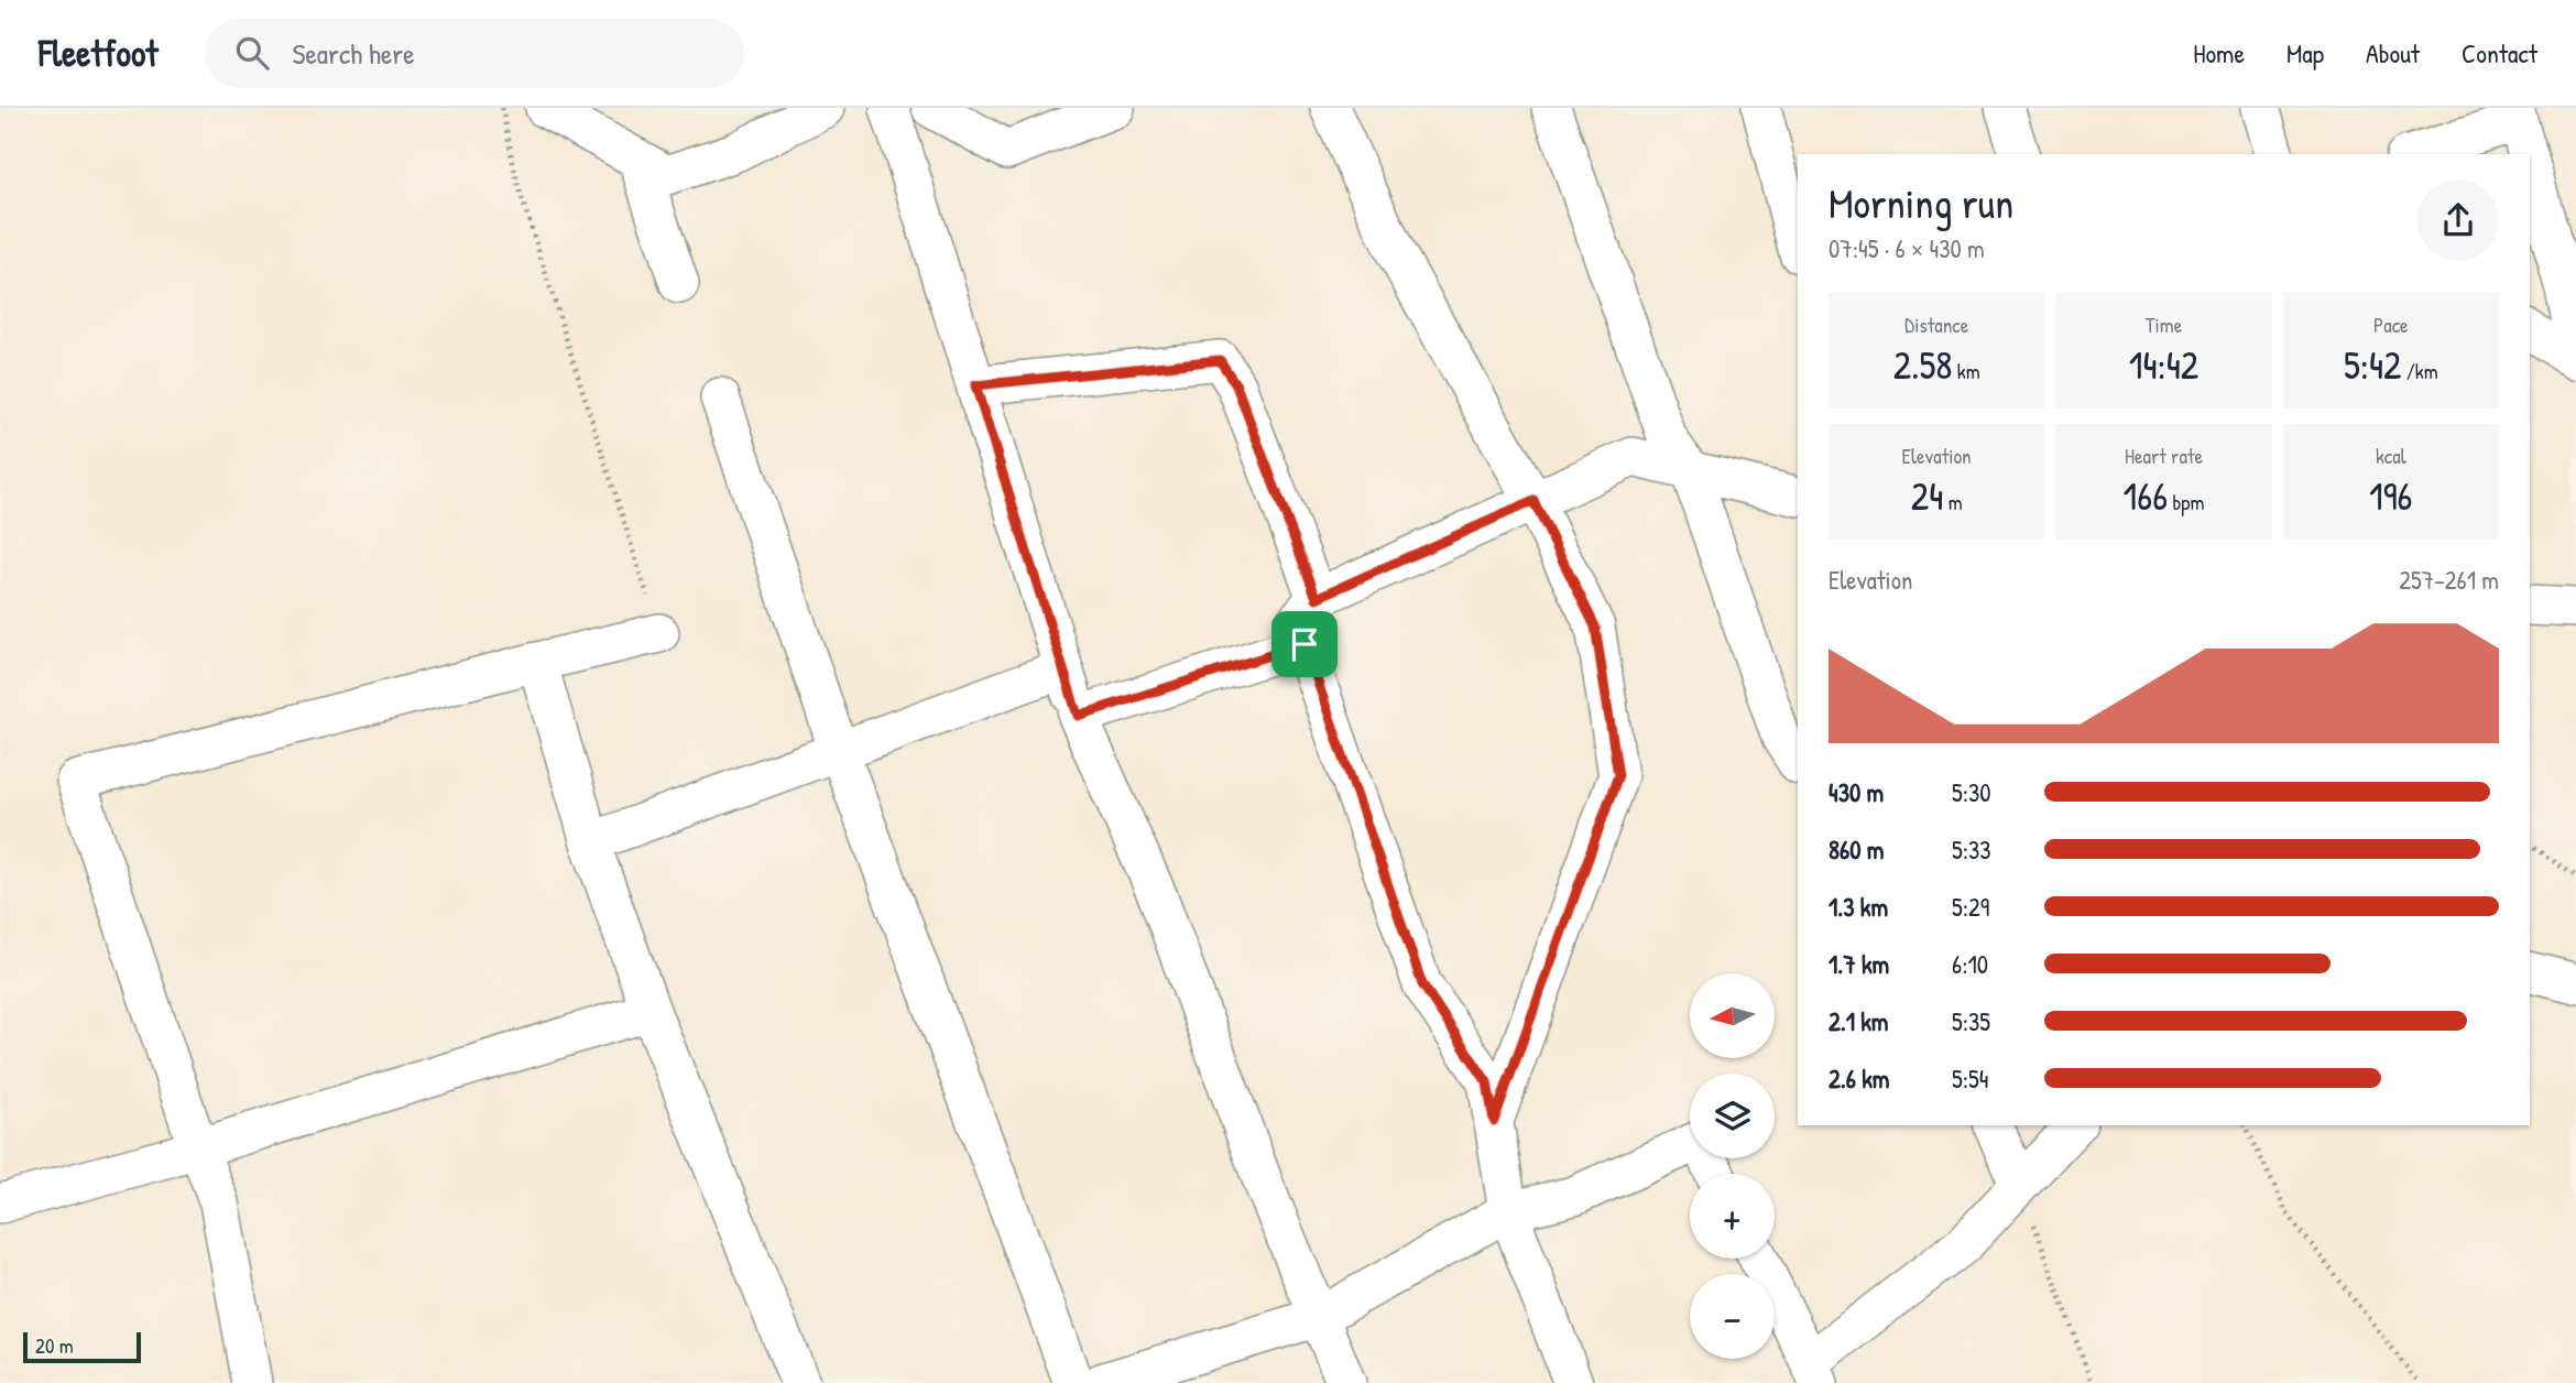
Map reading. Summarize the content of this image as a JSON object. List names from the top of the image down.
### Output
{
  "scale_bar": "20 m",
  "north": "left",
  "page": {
    "header": "Fleetfoot",
    "search": "Search here",
    "nav": [
      "Home",
      "Map",
      "About",
      "Contact"
    ],
    "heading": ["Morning run", "07:45 · 6 × 430 m"],
    "stats": [
      ["Distance", "2.58 km"],
      ["Time", "14:42"],
      ["Pace", "5:42 /km"],
      ["Elevation", "24 m"],
      ["Heart rate", "166 bpm"],
      ["kcal", "196"]
    ],
    "chart": ["Elevation", "257–261 m"],
    "list": [
      {
        "name": "430 m",
        "note": "5:30"
      },
      {
        "name": "860 m",
        "note": "5:33"
      },
      {
        "name": "1.3 km",
        "note": "5:29"
      },
      {
        "name": "1.7 km",
        "note": "6:10"
      },
      {
        "name": "2.1 km",
        "note": "5:35"
      },
      {
        "name": "2.6 km",
        "note": "5:54"
      }
    ],
    "map_buttons": ["+", "−"],
    "scale": "20 m"
  }
}
